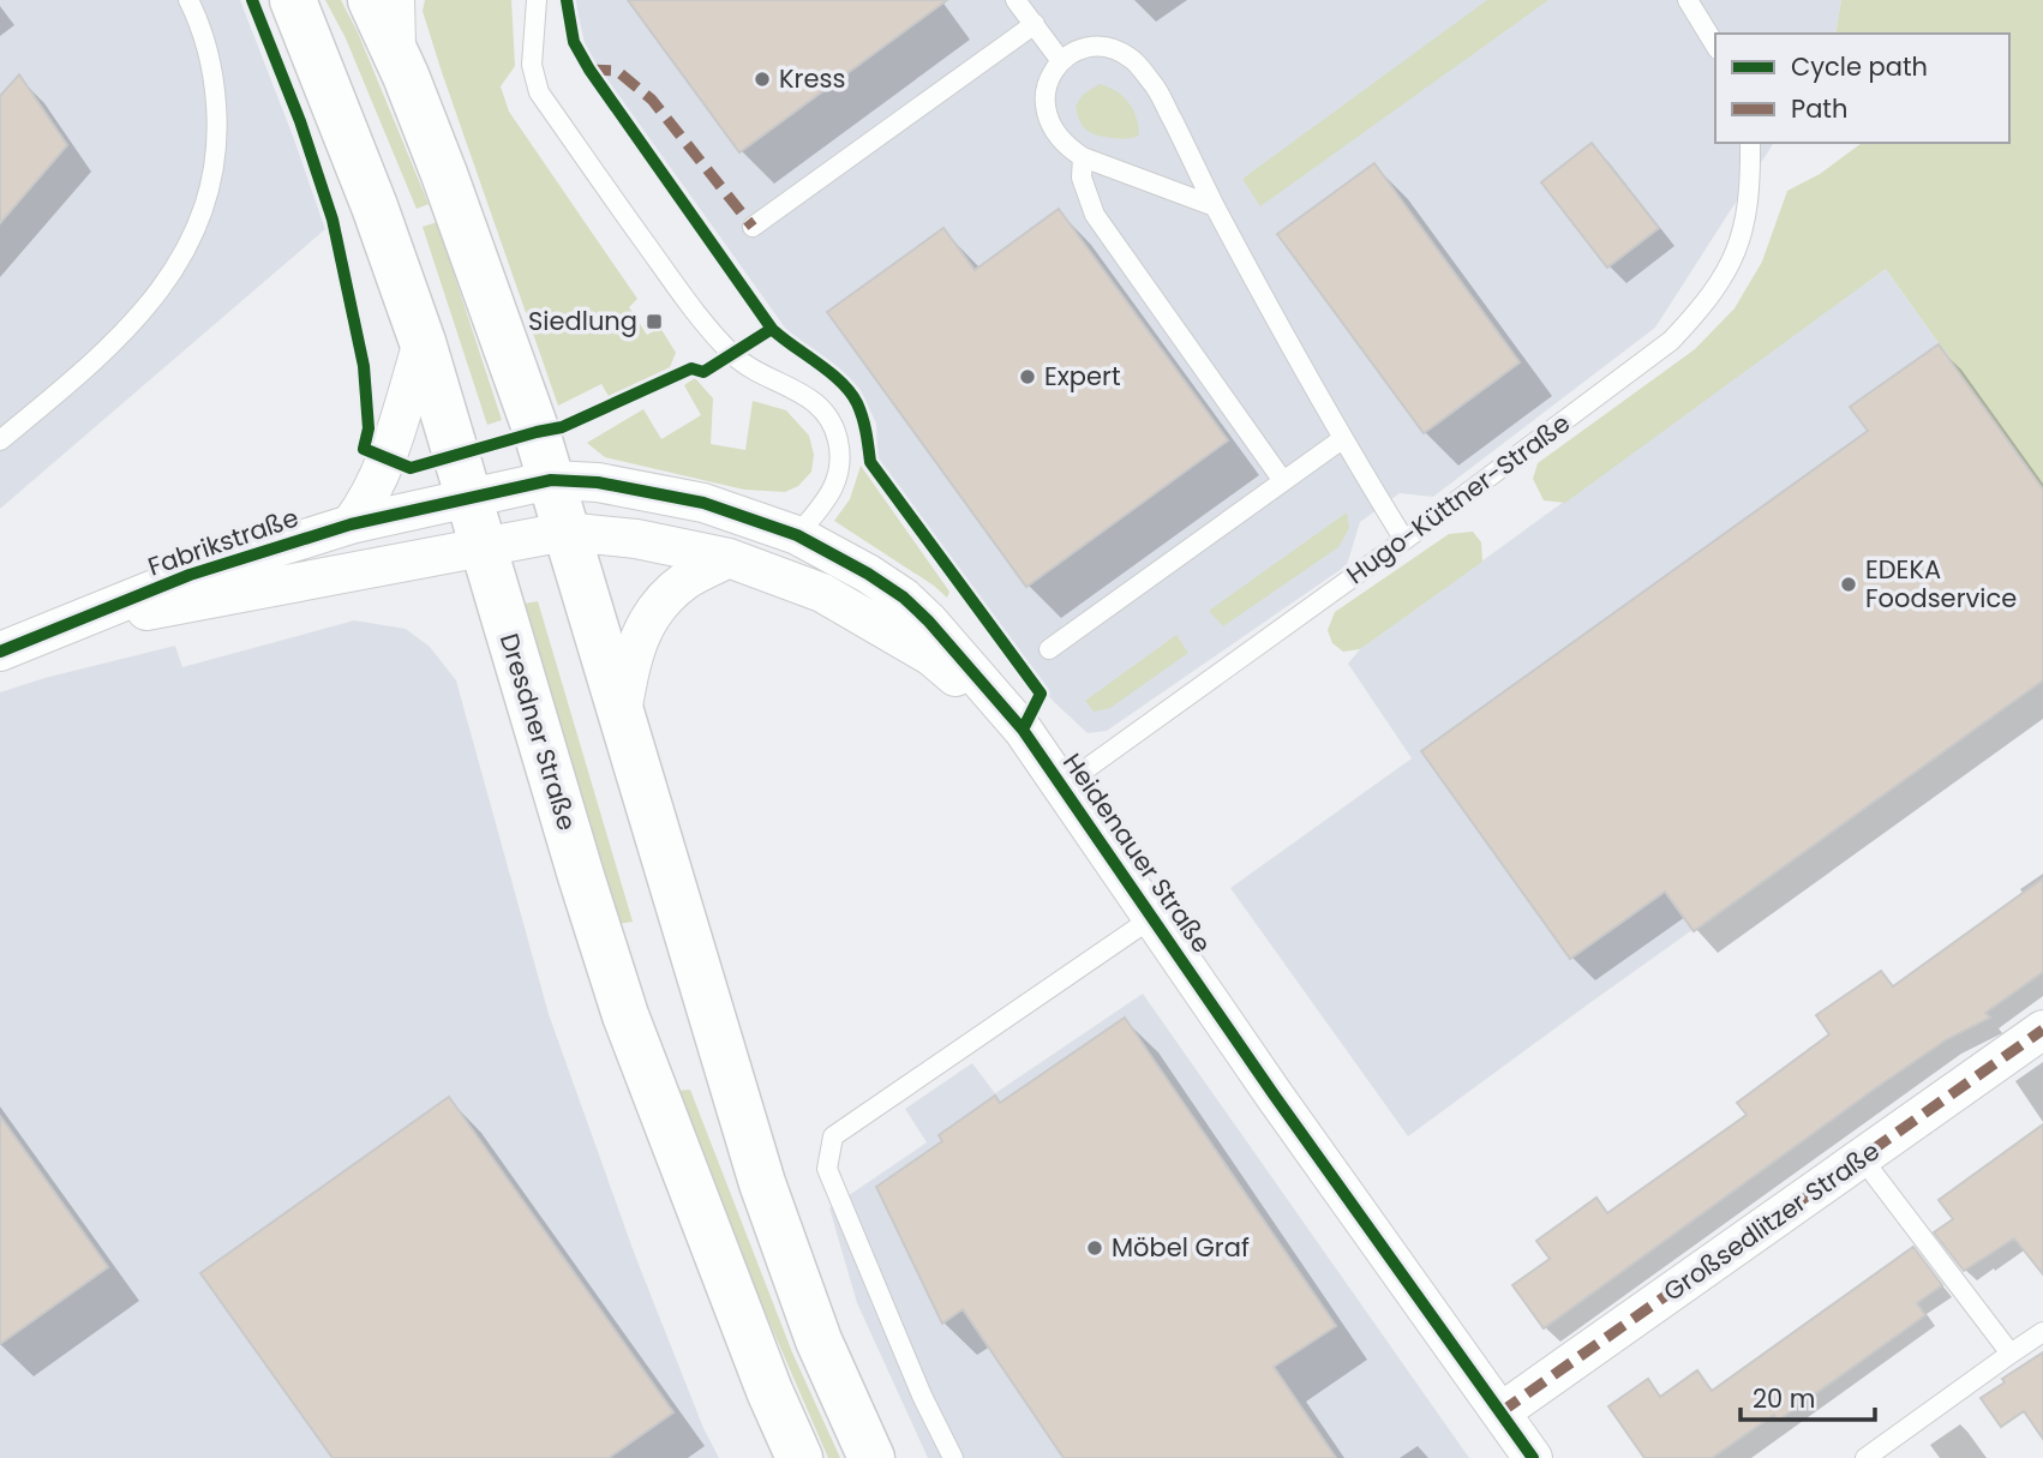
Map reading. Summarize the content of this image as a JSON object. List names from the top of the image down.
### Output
{
  "streets": {
    "main road": ["Dresdner Straße"],
    "street": ["Fabrikstraße", "Heidenauer Straße", "Großsedlitzer Straße"],
    "lane": ["Hugo-Küttner-Straße"]
  },
  "crossings": [
    ["Hugo-Küttner-Straße", "Heidenauer Straße"],
    ["Fabrikstraße", "Dresdner Straße"],
    ["Fabrikstraße", "Heidenauer Straße"],
    ["Dresdner Straße", "Heidenauer Straße"],
    ["Heidenauer Straße", "Großsedlitzer Straße"]
  ],
  "places": {
    "other": [
      "Kress",
      "Expert",
      "EDEKA Foodservice",
      "Möbel Graf"
    ],
    "transit": ["Siedlung"]
  },
  "legend": ["Cycle path", "Path"],
  "scale_bar": "20 m"
}
